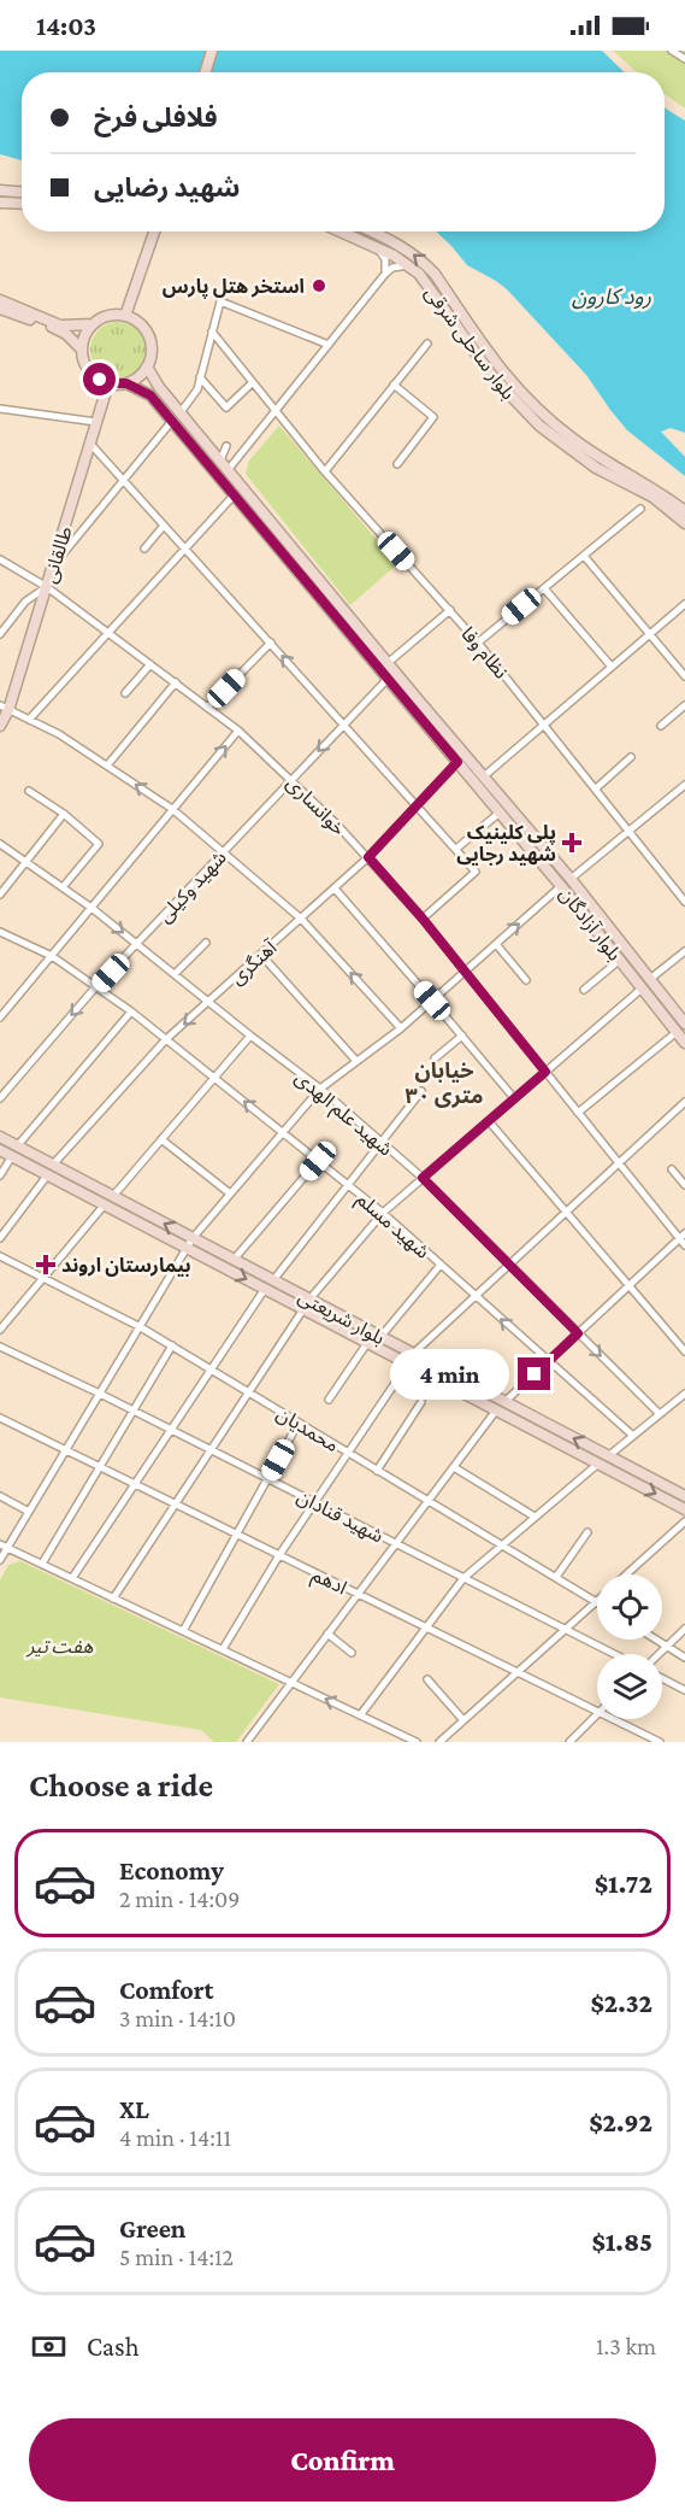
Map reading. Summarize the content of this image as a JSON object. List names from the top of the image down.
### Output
{
  "streets": {
    "main road": [
      "بلوار ساحلی شرقی",
      "طالقانی",
      "بلوار آزادگان",
      "بلوار شریعتی"
    ],
    "street": [
      "نظام وفا",
      "خوانساری",
      "شهید وکیلی",
      "آهنگری",
      "شهید علم الهدی",
      "شهید مسلم",
      "محمدیان",
      "شهید قنادان",
      "ادهم"
    ]
  },
  "crossings": [
    ["طالقانی", "خوانساری"],
    ["طالقانی", "بلوار آزادگان"],
    ["خوانساری", "شهید وکیلی"],
    ["خوانساری", "آهنگری"],
    ["شهید وکیلی", "بلوار آزادگان"],
    ["شهید وکیلی", "شهید علم الهدی"],
    ["شهید وکیلی", "شهید مسلم"],
    ["بلوار آزادگان", "آهنگری"],
    ["آهنگری", "شهید علم الهدی"],
    ["آهنگری", "شهید مسلم"],
    ["آهنگری", "بلوار شریعتی"]
  ],
  "districts": ["خیابان ۳۰ متری"],
  "water": ["رود کارون"],
  "parks": ["هفت تیر"],
  "places": {
    "other": ["استخر هتل پارس"],
    "health": ["پلی کلینیک شهید رجایی", "بیمارستان اروند"]
  },
  "page": {
    "status": "14:03",
    "banner": ["فلافلی فرخ", "شهید رضایی"],
    "bubble": "4 min",
    "heading": "Choose a ride",
    "list": [
      {
        "name": "Economy",
        "note": "2 min · 14:09",
        "value": "$1.72"
      },
      {
        "name": "Comfort",
        "note": "3 min · 14:10",
        "value": "$2.32"
      },
      {
        "name": "XL",
        "note": "4 min · 14:11",
        "value": "$2.92"
      },
      {
        "name": "Green",
        "note": "5 min · 14:12",
        "value": "$1.85"
      }
    ],
    "pay": ["Cash", "1.3 km"],
    "buttons": "Confirm"
  }
}
